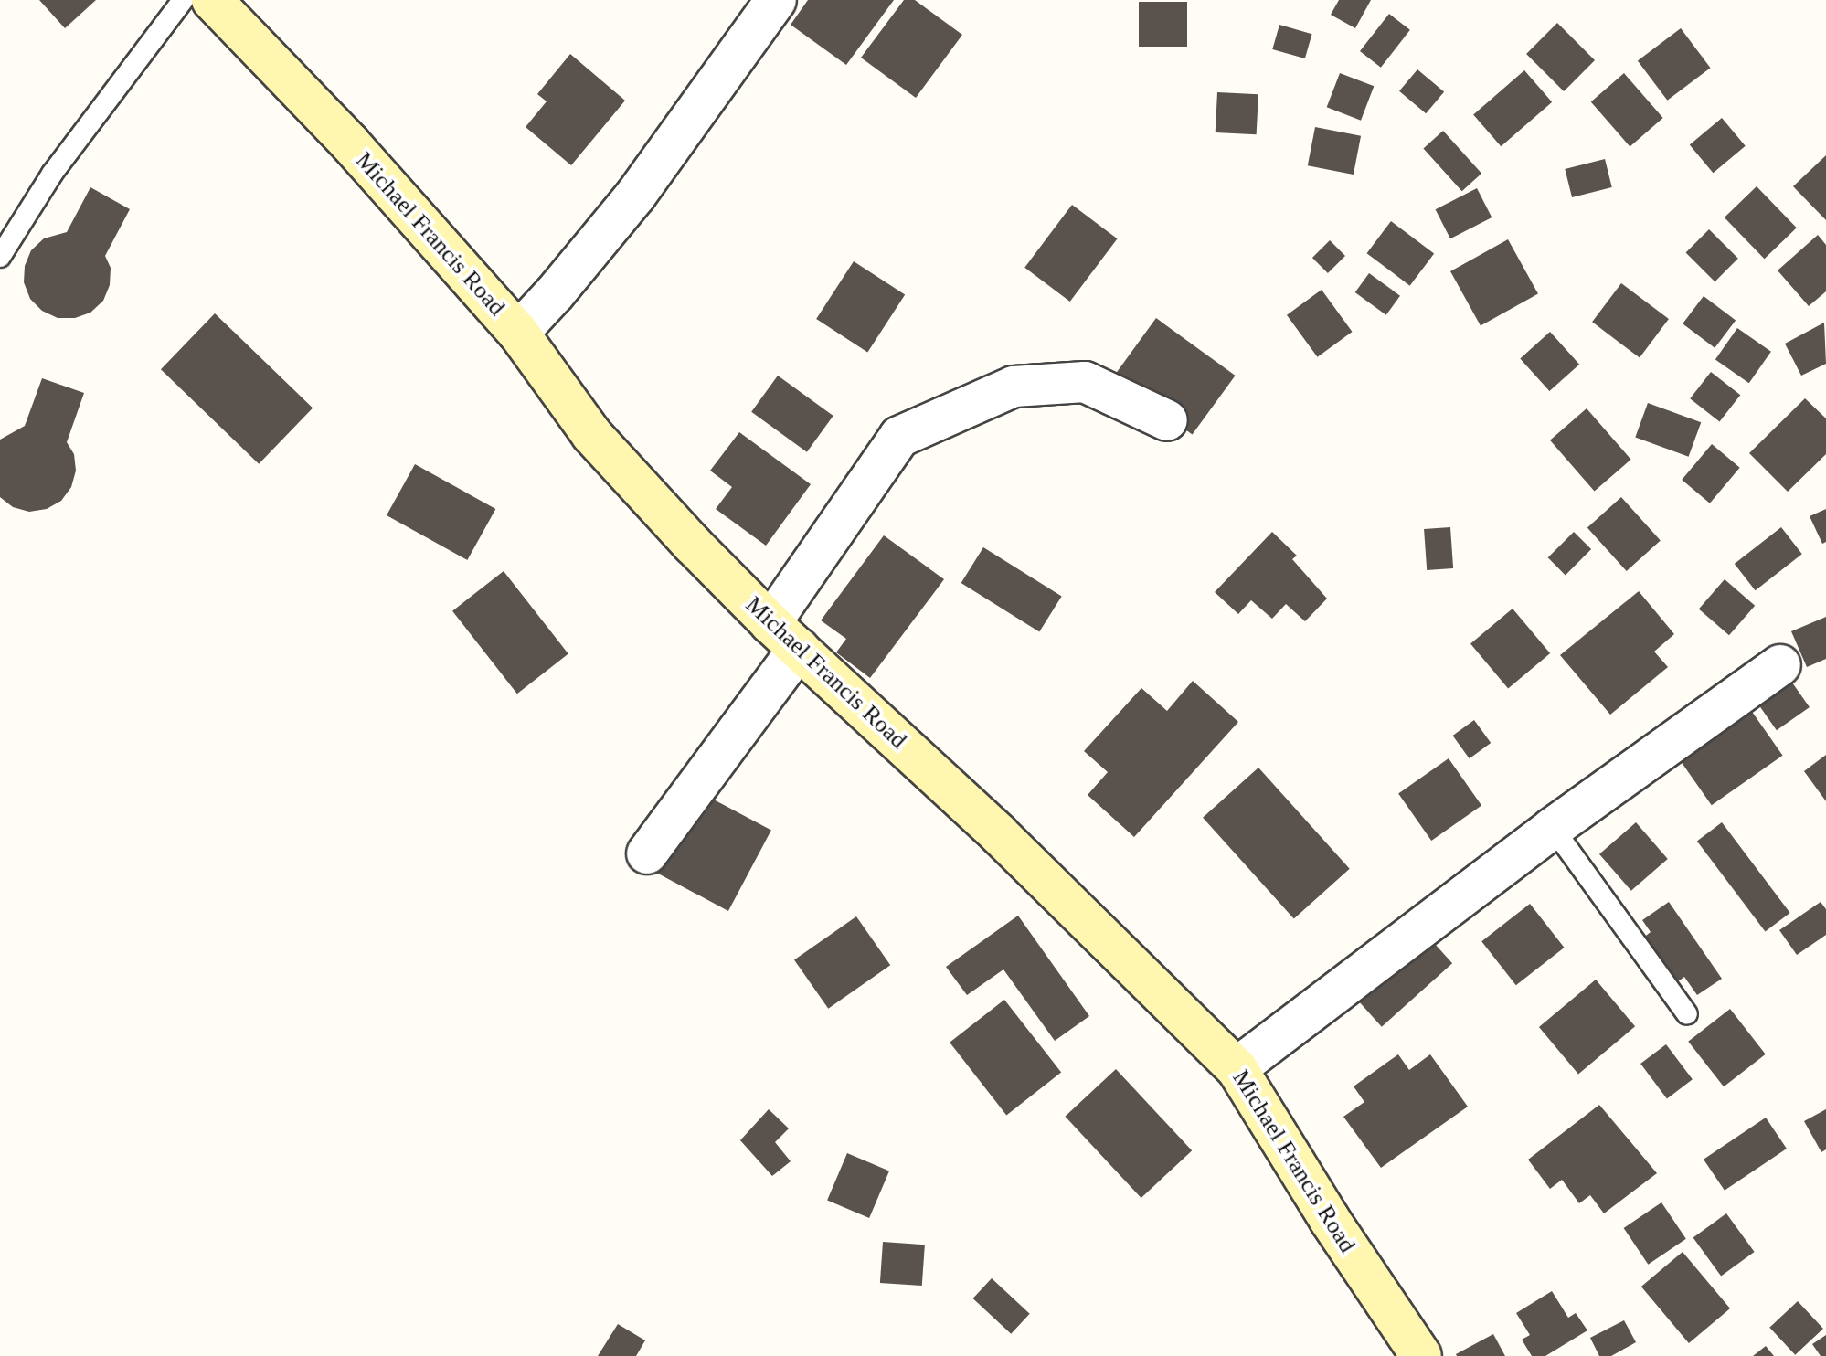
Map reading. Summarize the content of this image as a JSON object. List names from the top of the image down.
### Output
{
  "streets": {
    "street": ["Michael Francis Road"]
  }
}
